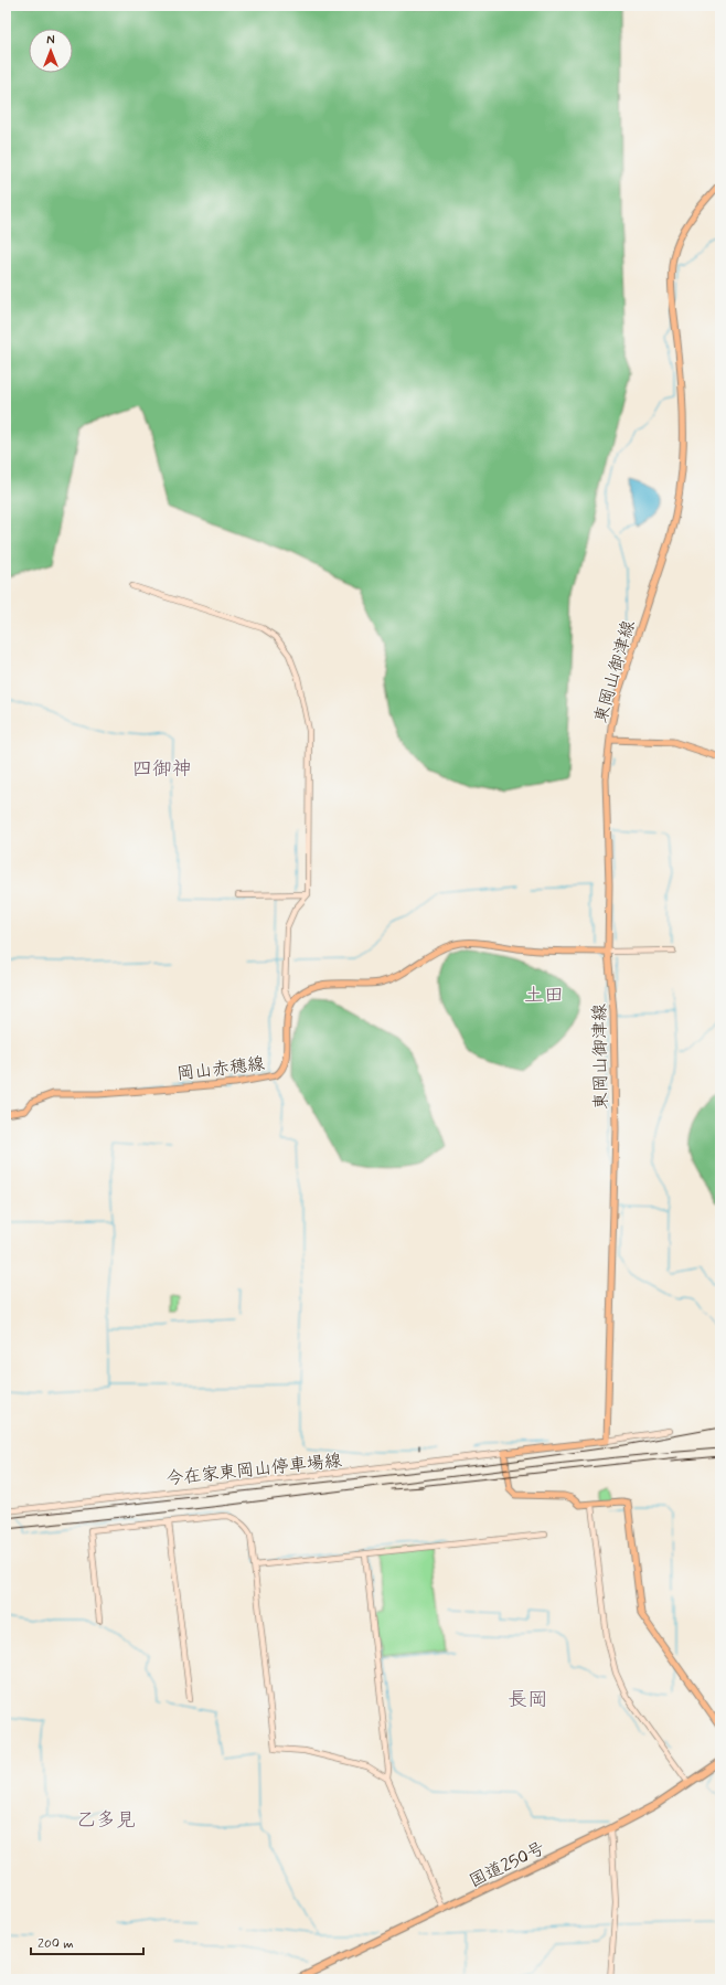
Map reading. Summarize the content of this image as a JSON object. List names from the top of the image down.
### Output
{
  "streets": {
    "highway": ["国道250号"],
    "main road": ["東岡山御津線", "岡山赤穂線"],
    "street": ["今在家東岡山停車場線"]
  },
  "districts": [
    "四御神",
    "土田",
    "長岡",
    "乙多見"
  ],
  "scale_bar": "200 m",
  "north": "top"
}
